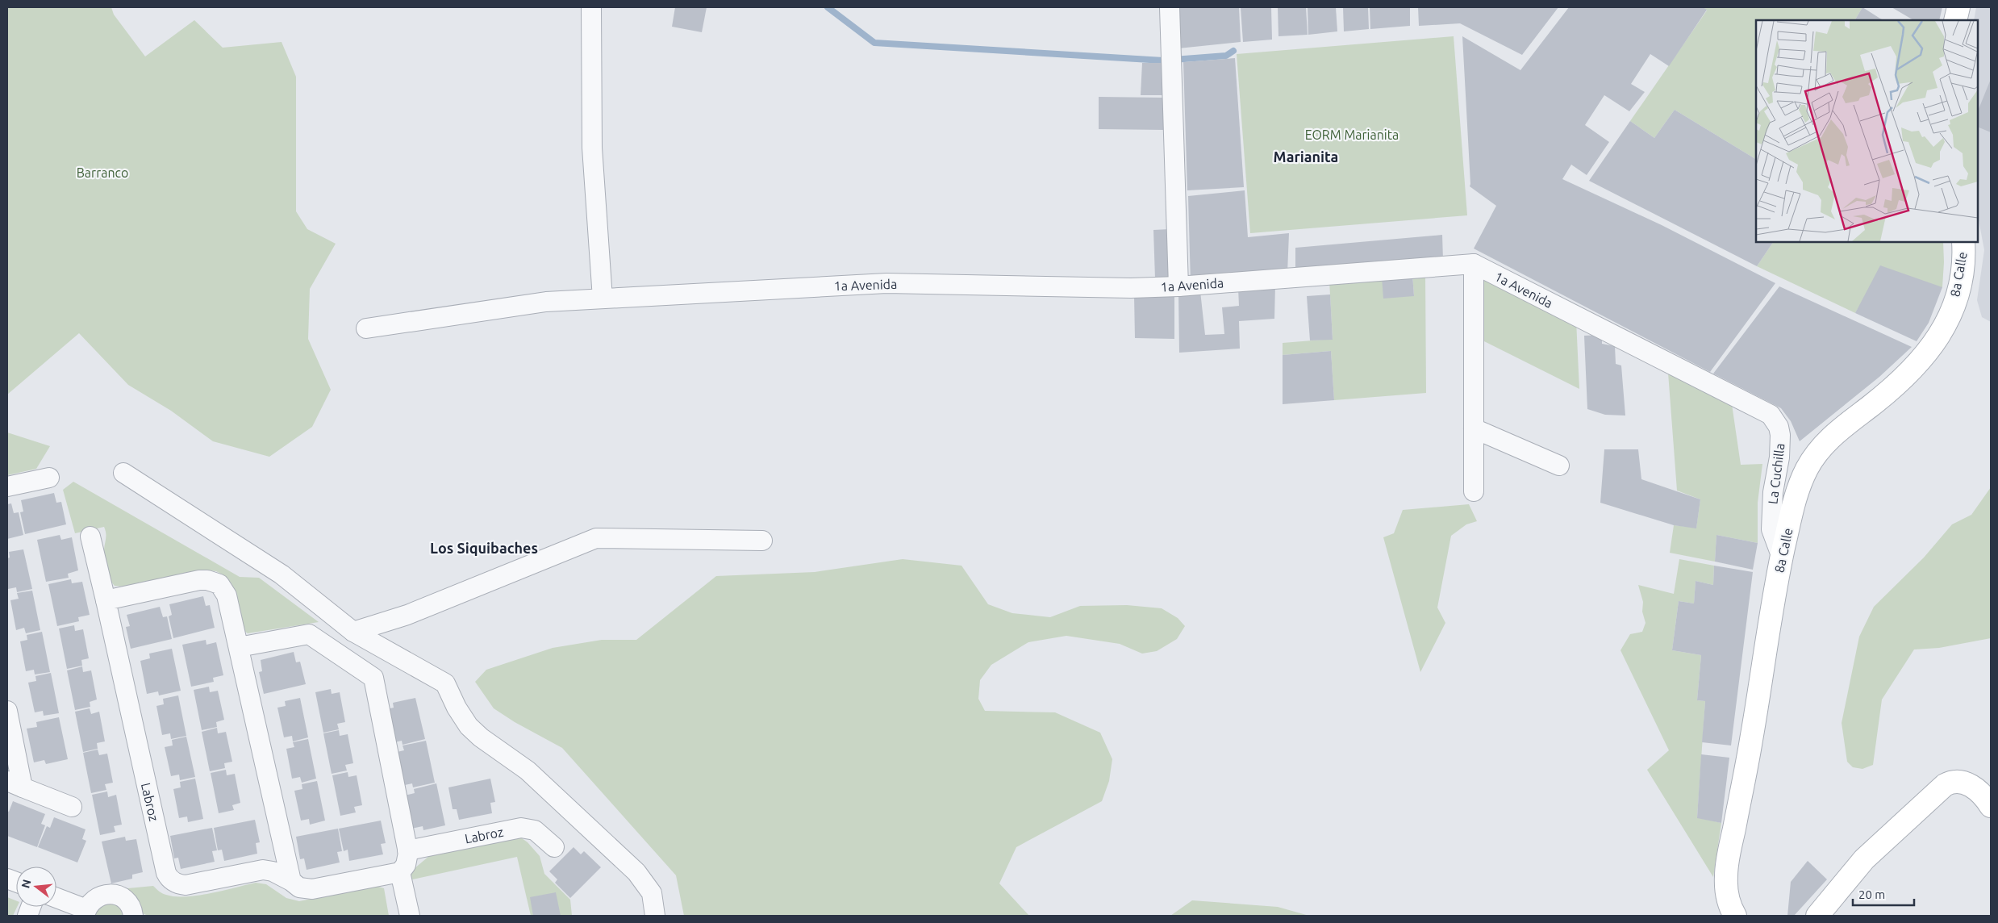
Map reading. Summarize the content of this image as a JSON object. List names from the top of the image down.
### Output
{
  "streets": {
    "main road": ["8a Calle"],
    "street": ["1a Avenida", "La Cuchilla", "Labroz"]
  },
  "crossings": [
    ["8a Calle", "La Cuchilla"],
    ["1a Avenida", "La Cuchilla"]
  ],
  "districts": ["Marianita", "Los Siquibaches"],
  "parks": ["EORM Marianita", "Barranco"],
  "scale_bar": "20 m",
  "north": "left"
}
